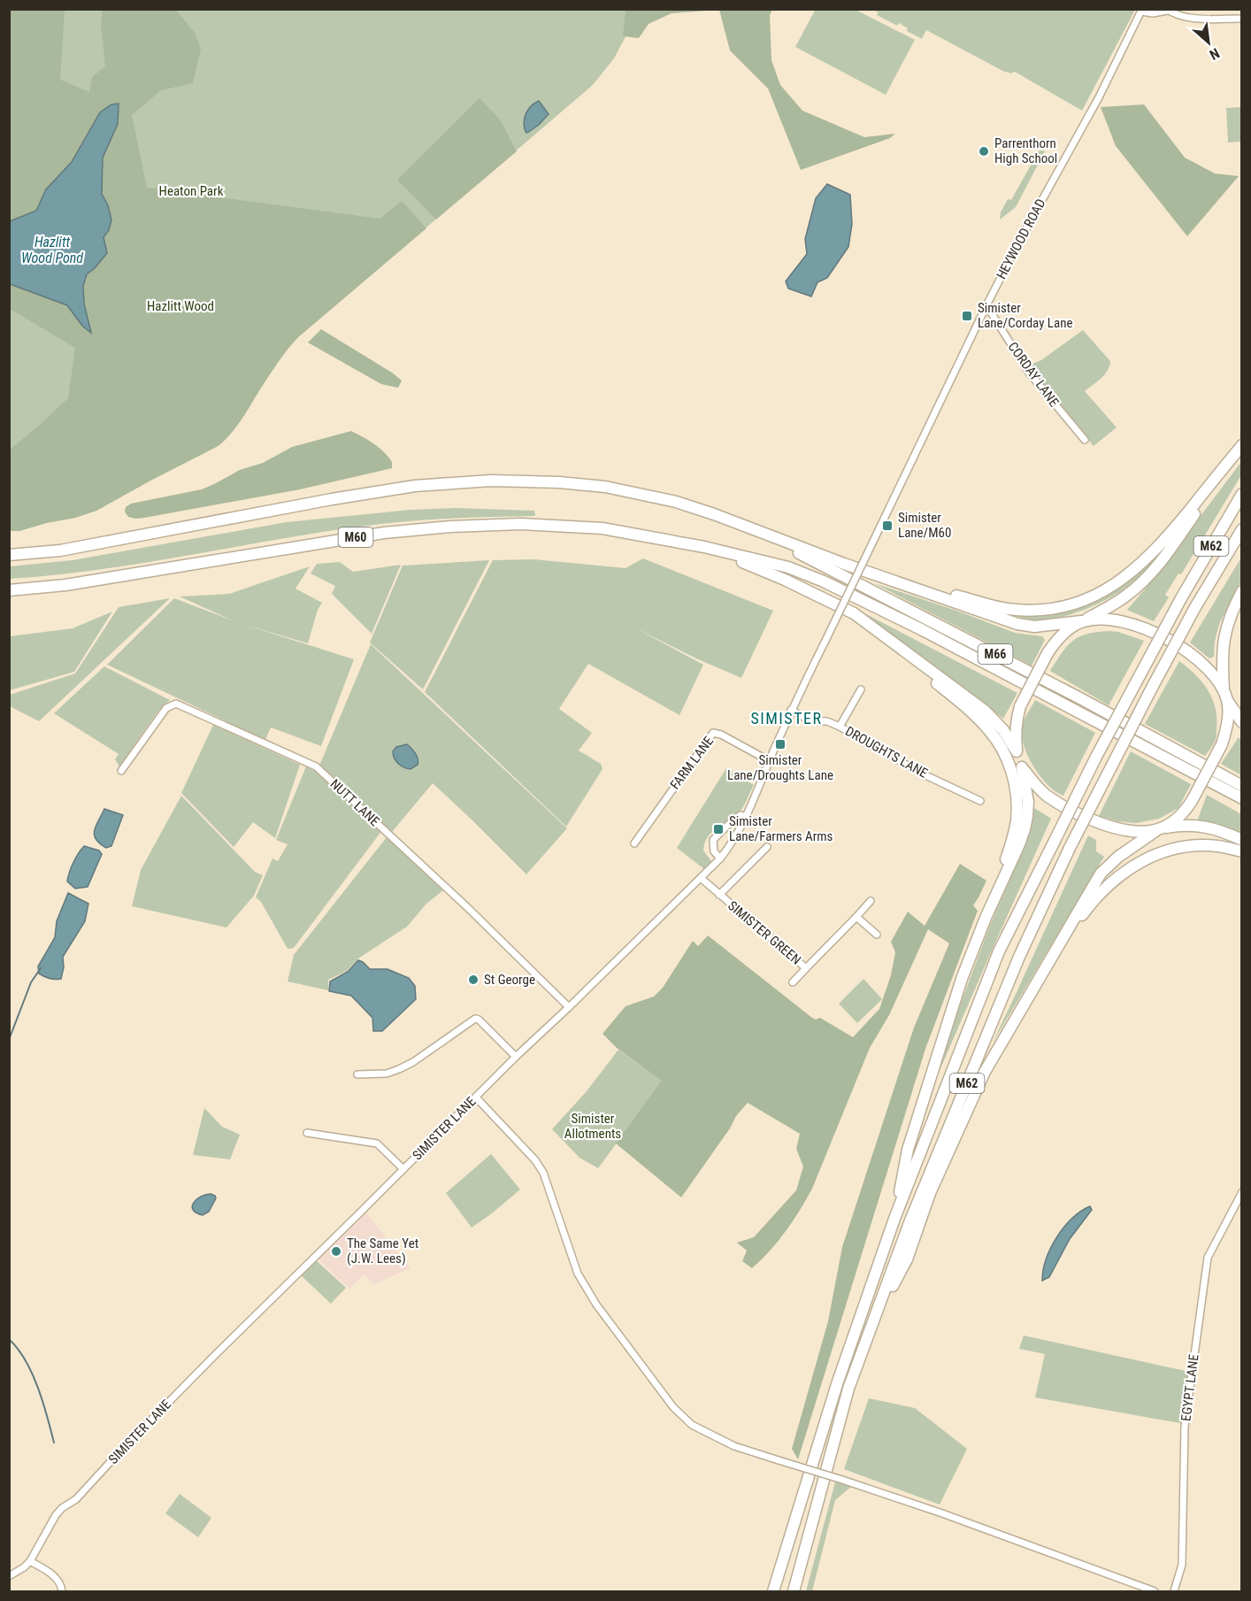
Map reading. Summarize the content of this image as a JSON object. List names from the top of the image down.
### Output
{
  "streets": {
    "highway": ["M60", "M62", "M66"],
    "street": [
      "HEYWOOD ROAD",
      "CORDAY LANE",
      "DROUGHTS LANE",
      "FARM LANE",
      "NUTT LANE",
      "SIMISTER GREEN",
      "SIMISTER LANE",
      "EGYPT LANE"
    ]
  },
  "crossings": [
    ["HEYWOOD ROAD", "CORDAY LANE"],
    ["HEYWOOD ROAD", "SIMISTER LANE"],
    ["M60", "M66"],
    ["DROUGHTS LANE", "SIMISTER LANE"],
    ["FARM LANE", "SIMISTER LANE"],
    ["NUTT LANE", "SIMISTER LANE"],
    ["SIMISTER GREEN", "SIMISTER LANE"]
  ],
  "districts": ["SIMISTER"],
  "water": ["Hazlitt Wood Pond"],
  "parks": ["Heaton Park", "Hazlitt Wood", "Simister Allotments"],
  "places": {
    "other": ["Parrenthorn High School", "St George", "The Same Yet (J.W. Lees)"],
    "transit": [
      "Simister Lane/Corday Lane",
      "Simister Lane/M60",
      "Simister Lane/Droughts Lane",
      "Simister Lane/Farmers Arms"
    ]
  },
  "north": "bottom right"
}
